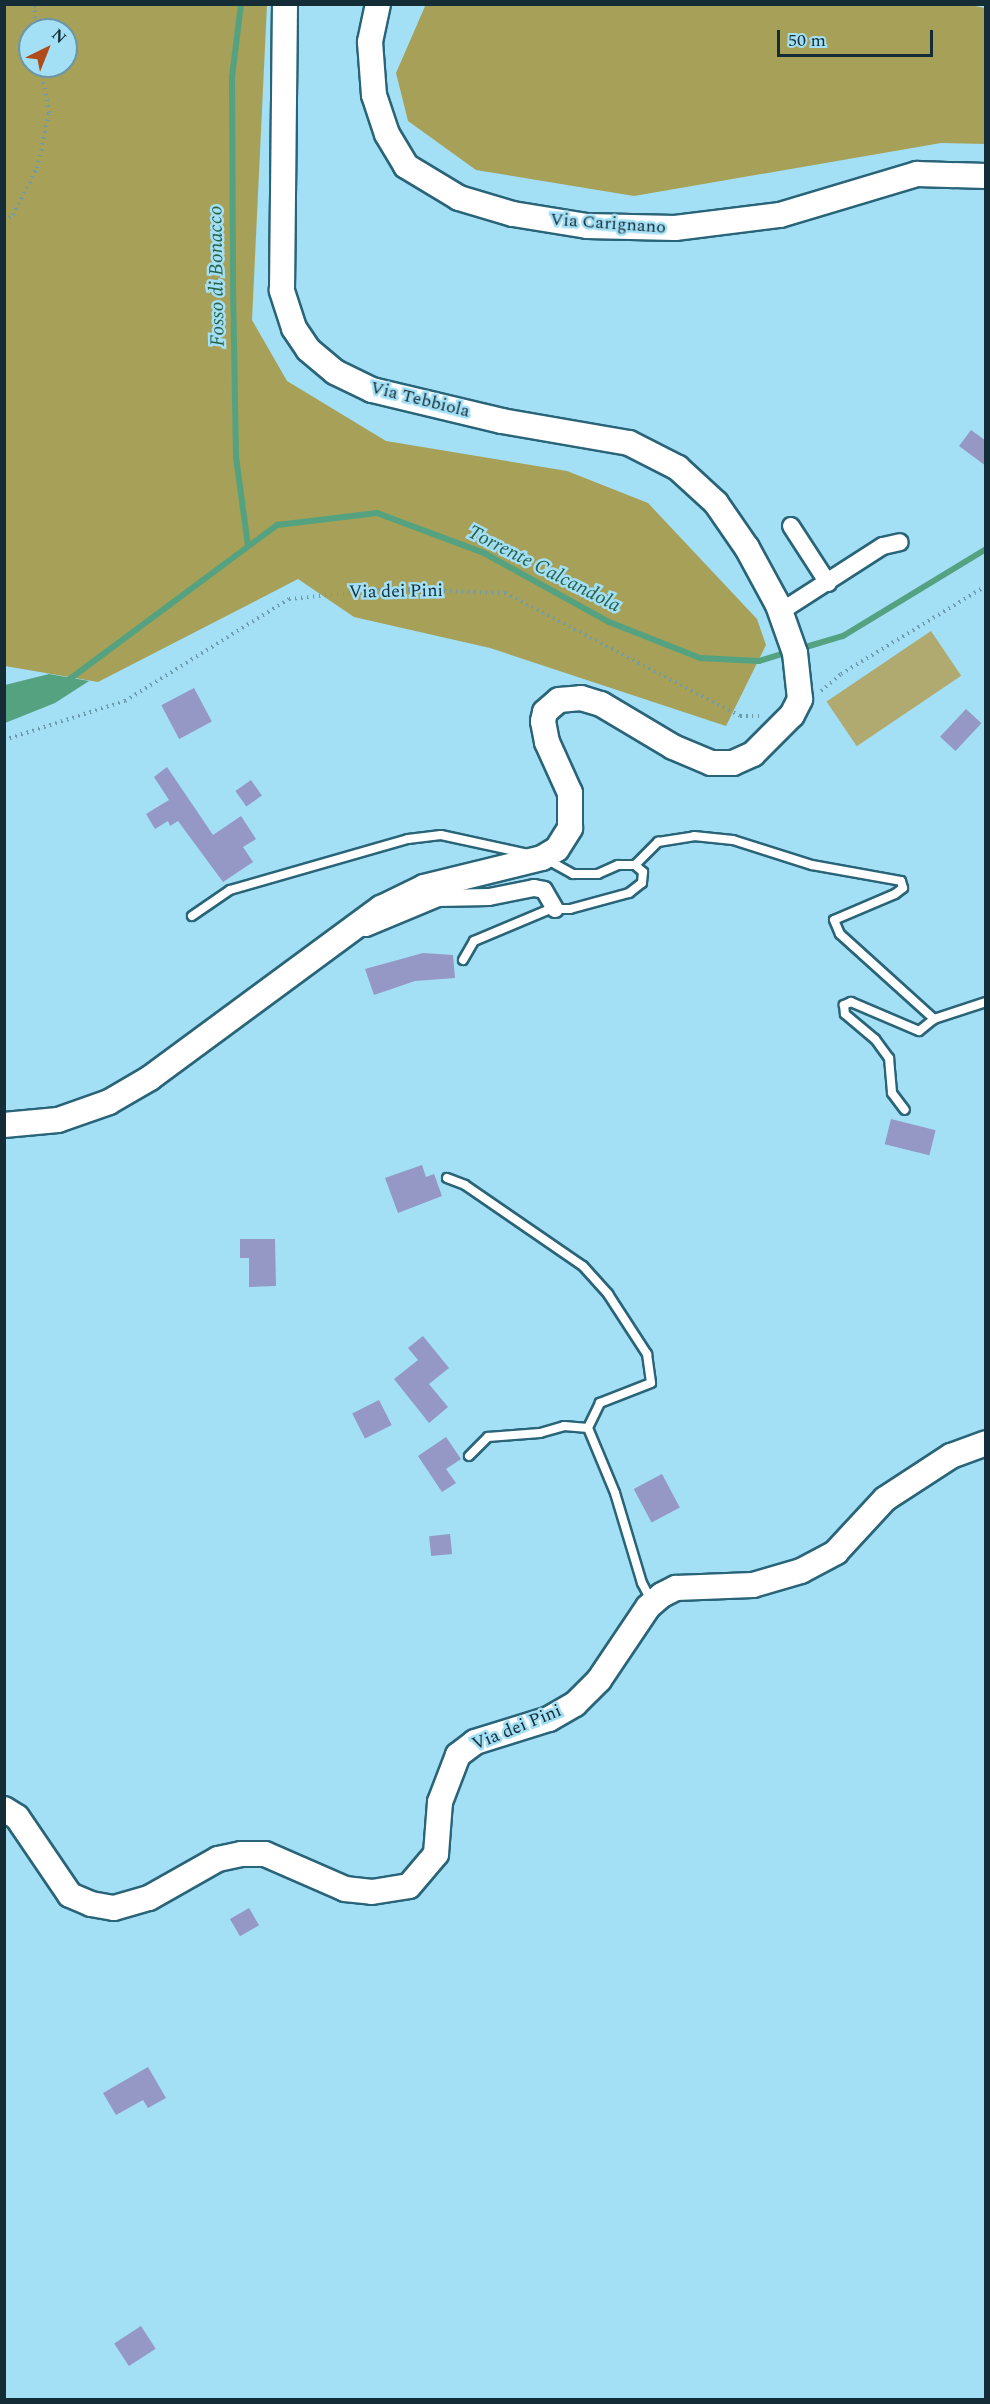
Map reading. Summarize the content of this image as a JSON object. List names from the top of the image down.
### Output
{
  "streets": {
    "main road": ["Via Carignano", "Via Tebbiola", "Via dei Pini"]
  },
  "crossings": [
    ["Via Tebbiola", "Via dei Pini"]
  ],
  "water": ["Fosso di Bonacco", "Torrente Calcandola"],
  "scale_bar": "50 m",
  "north": "top right"
}
